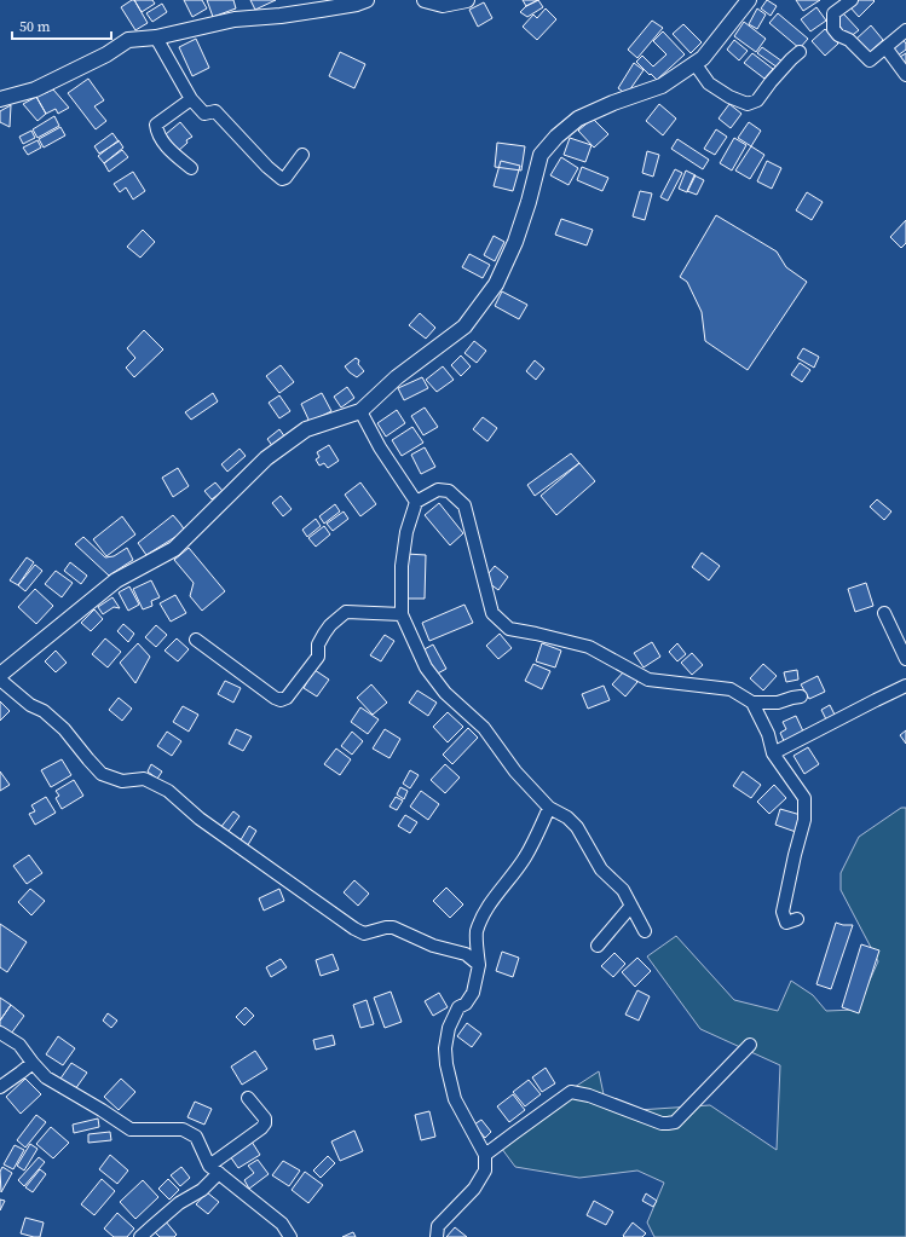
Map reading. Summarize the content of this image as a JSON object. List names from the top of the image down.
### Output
{
  "scale_bar": "50 m"
}
